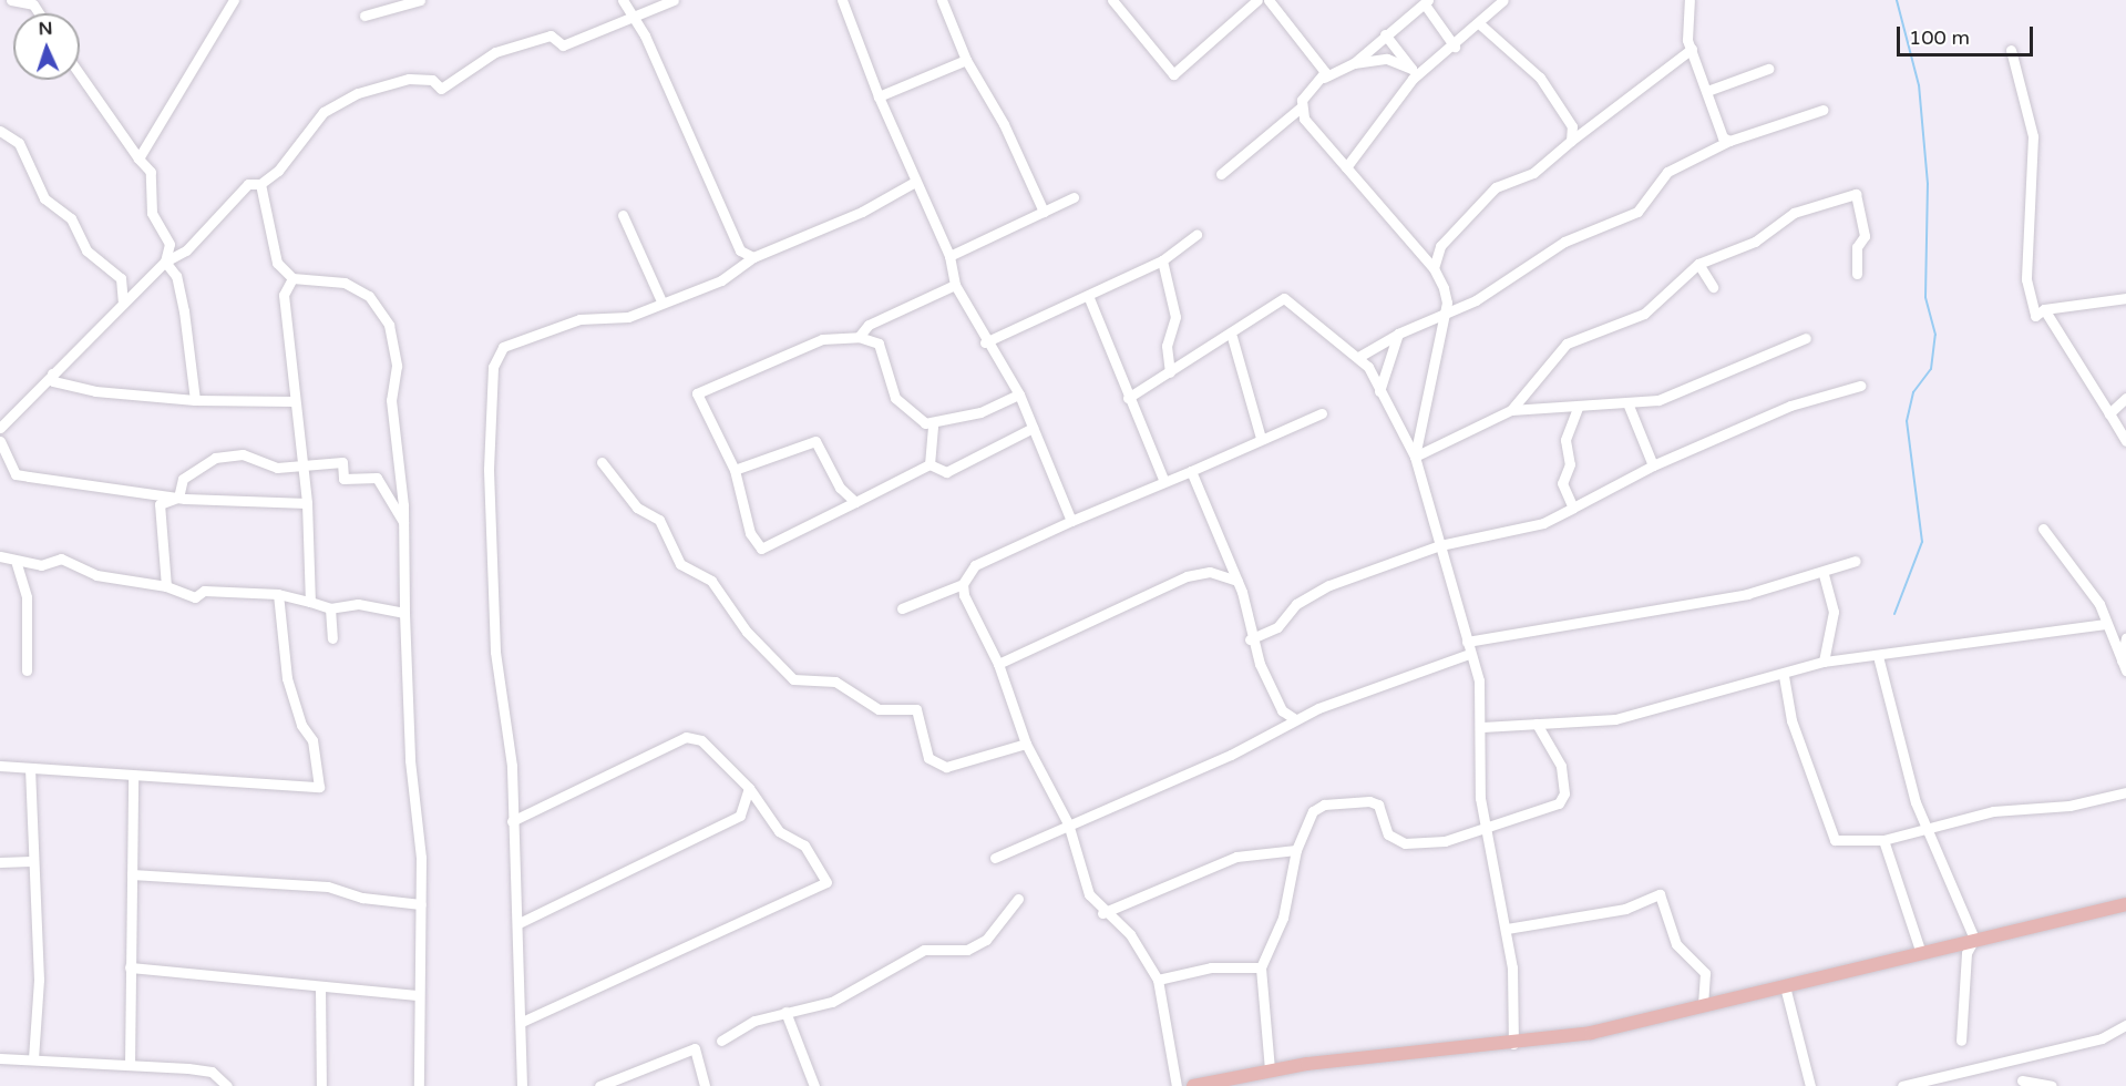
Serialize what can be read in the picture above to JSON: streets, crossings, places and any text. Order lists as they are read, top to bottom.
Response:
{
  "scale_bar": "100 m",
  "north": "top"
}
